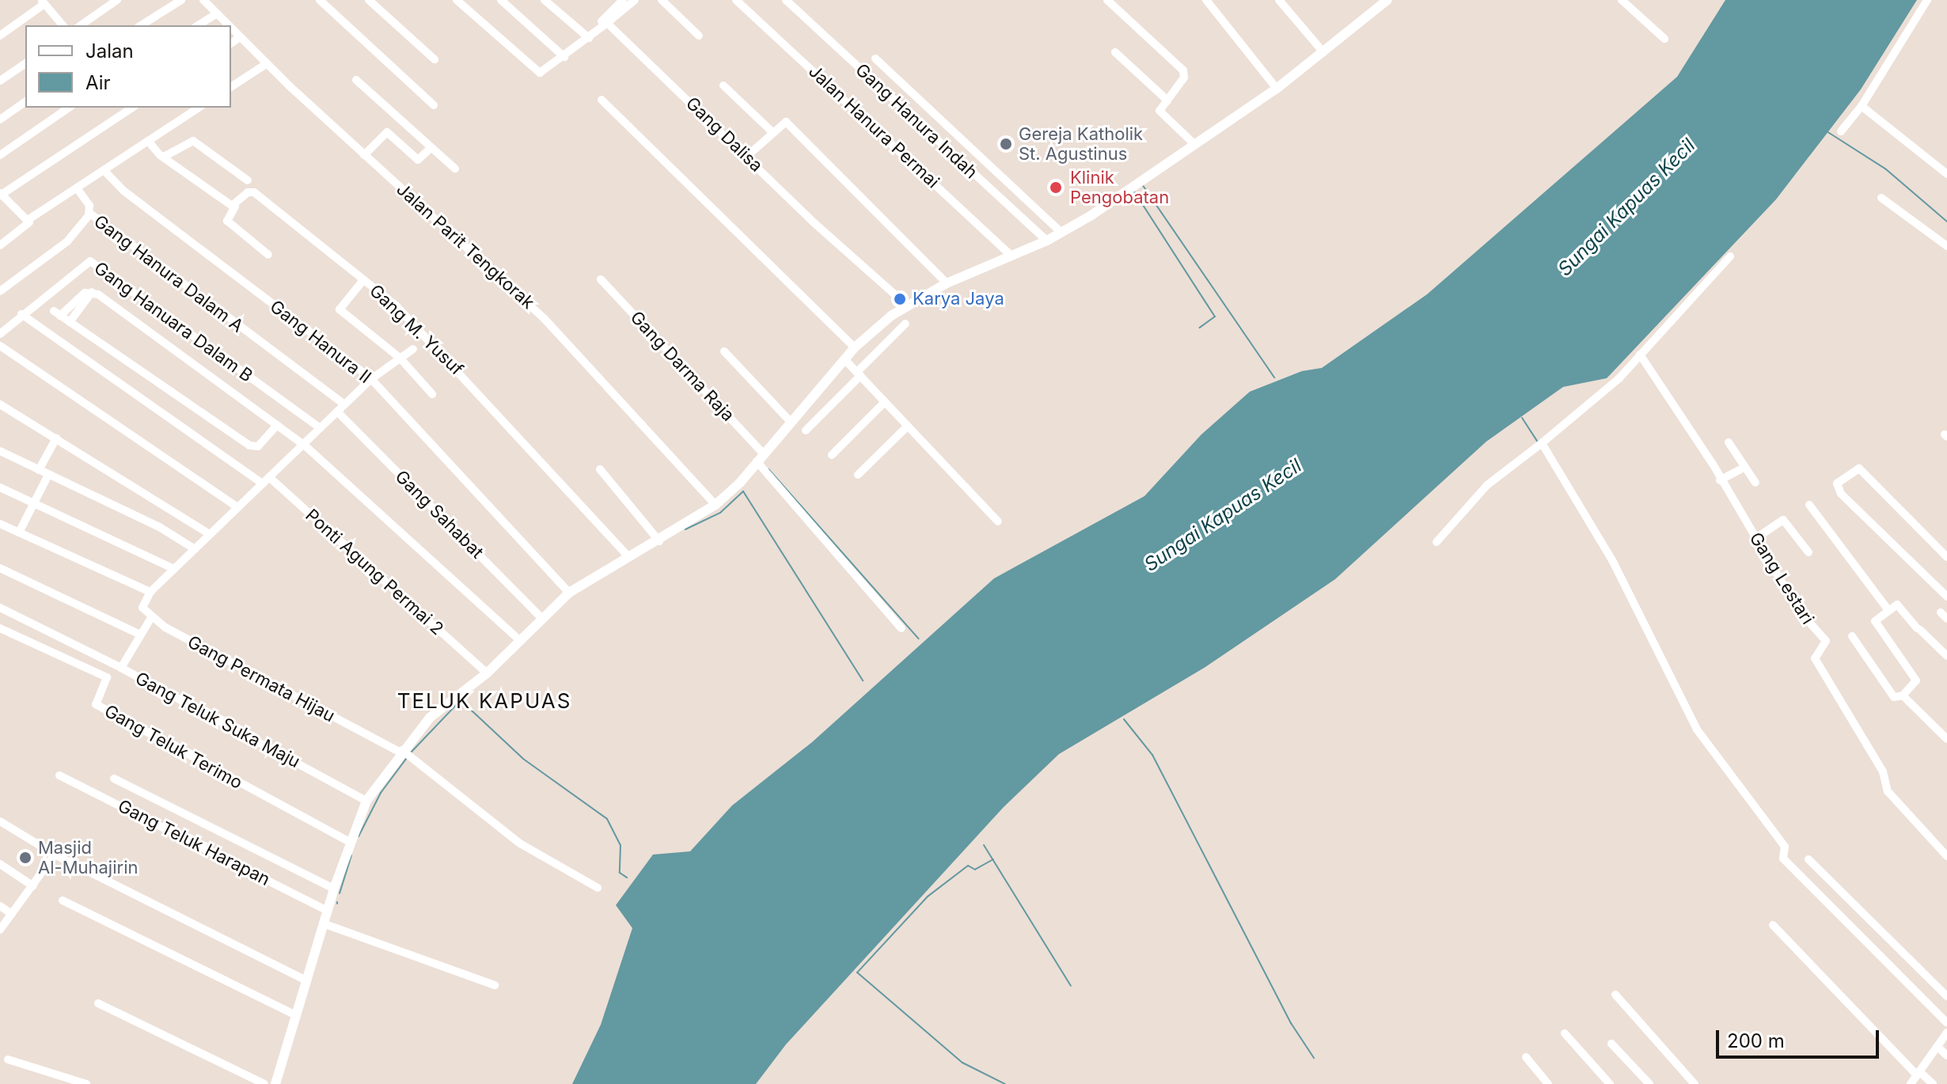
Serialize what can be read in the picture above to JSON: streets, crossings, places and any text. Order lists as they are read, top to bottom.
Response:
{
  "streets": {
    "street": [
      "Gang Hanura Indah",
      "Jalan Hanura Permai",
      "Gang Dalisa",
      "Jalan Parit Tengkorak",
      "Gang Hanura Dalam A",
      "Gang Hanuara Dalam B",
      "Gang M. Yusuf",
      "Gang Hanura II",
      "Gang Darma Raja",
      "Gang Sahabat",
      "Ponti Agung Permai 2",
      "Gang Lestari",
      "Gang Permata Hijau",
      "Gang Teluk Suka Maju",
      "Gang Teluk Terimo",
      "Gang Teluk Harapan"
    ]
  },
  "crossings": [
    ["Gang Hanuara Dalam B", "Ponti Agung Permai 2"],
    ["Gang Permata Hijau", "Gang Teluk Suka Maju"]
  ],
  "districts": ["TELUK KAPUAS"],
  "water": ["Sungai Kapuas Kecil"],
  "places": [
    "Gereja Katholik St. Agustinus",
    "Klinik Pengobatan",
    "Karya Jaya",
    "Masjid Al-Muhajirin"
  ],
  "legend": ["Jalan", "Air"],
  "scale_bar": "200 m"
}
